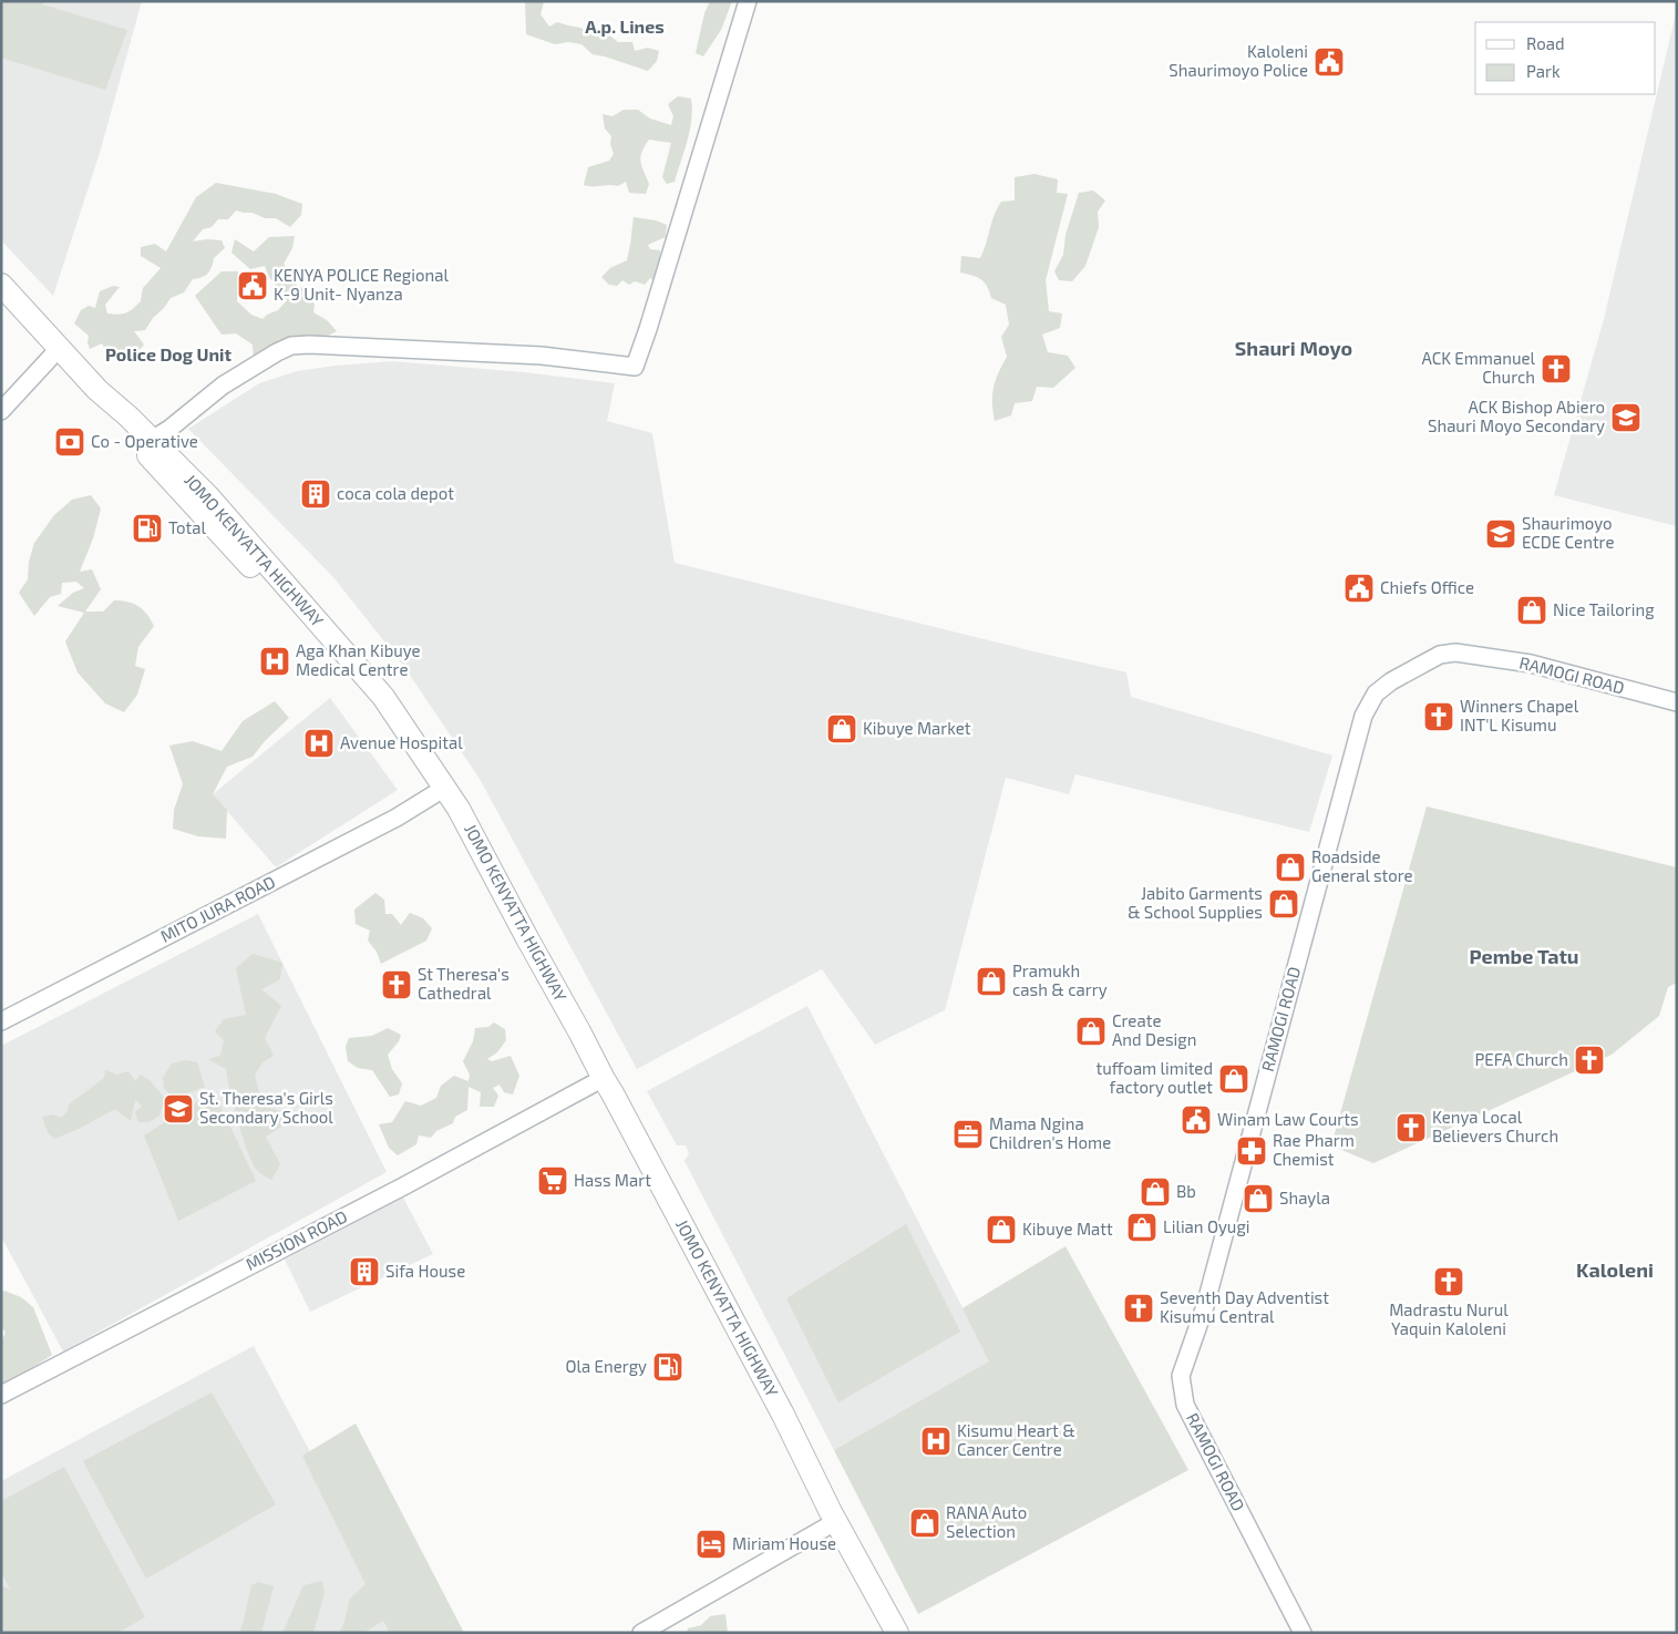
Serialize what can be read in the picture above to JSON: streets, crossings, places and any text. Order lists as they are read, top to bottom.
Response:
{
  "streets": {
    "highway": ["JOMO KENYATTA HIGHWAY"],
    "street": ["RAMOGI ROAD", "MITO JURA ROAD", "MISSION ROAD"]
  },
  "crossings": [
    ["JOMO KENYATTA HIGHWAY", "MITO JURA ROAD"],
    ["JOMO KENYATTA HIGHWAY", "MISSION ROAD"]
  ],
  "districts": [
    "A.p. Lines",
    "Shauri Moyo",
    "Police Dog Unit",
    "Pembe Tatu",
    "Kaloleni"
  ],
  "places": {
    "public building": [
      "Kaloleni Shaurimoyo Police",
      "KENYA POLICE Regional K-9 Unit- Nyanza",
      "Chiefs Office",
      "Winam Law Courts"
    ],
    "church": [
      "ACK Emmanuel Church",
      "Winners Chapel INT'L Kisumu",
      "St Theresa's Cathedral",
      "PEFA Church",
      "Kenya Local Believers Church",
      "Madrastu Nurul Yaquin Kaloleni",
      "Seventh Day Adventist Kisumu Central"
    ],
    "school or university": ["ACK Bishop Abiero Shauri Moyo Secondary", "Shaurimoyo ECDE Centre", "St. Theresa's Girls Secondary School"],
    "bank": ["Co - Operative"],
    "building": ["coca cola depot", "Sifa House"],
    "fuel station": ["Total", "Ola Energy"],
    "shop": [
      "Nice Tailoring",
      "Kibuye Market",
      "Roadside General store",
      "Jabito Garments & School Supplies",
      "Pramukh cash & carry",
      "Create And Design",
      "tuffoam limited factory outlet",
      "Bb",
      "Shayla",
      "Lilian Oyugi",
      "Kibuye Matt",
      "RANA Auto Selection"
    ],
    "hospital": ["Aga Khan Kibuye Medical Centre", "Avenue Hospital", "Kisumu Heart & Cancer Centre"],
    "office": ["Mama Ngina Children's Home"],
    "pharmacy": ["Rae Pharm Chemist"],
    "supermarket": ["Hass Mart"],
    "hotel": ["Miriam House"]
  },
  "legend": ["Road", "Park"]
}
